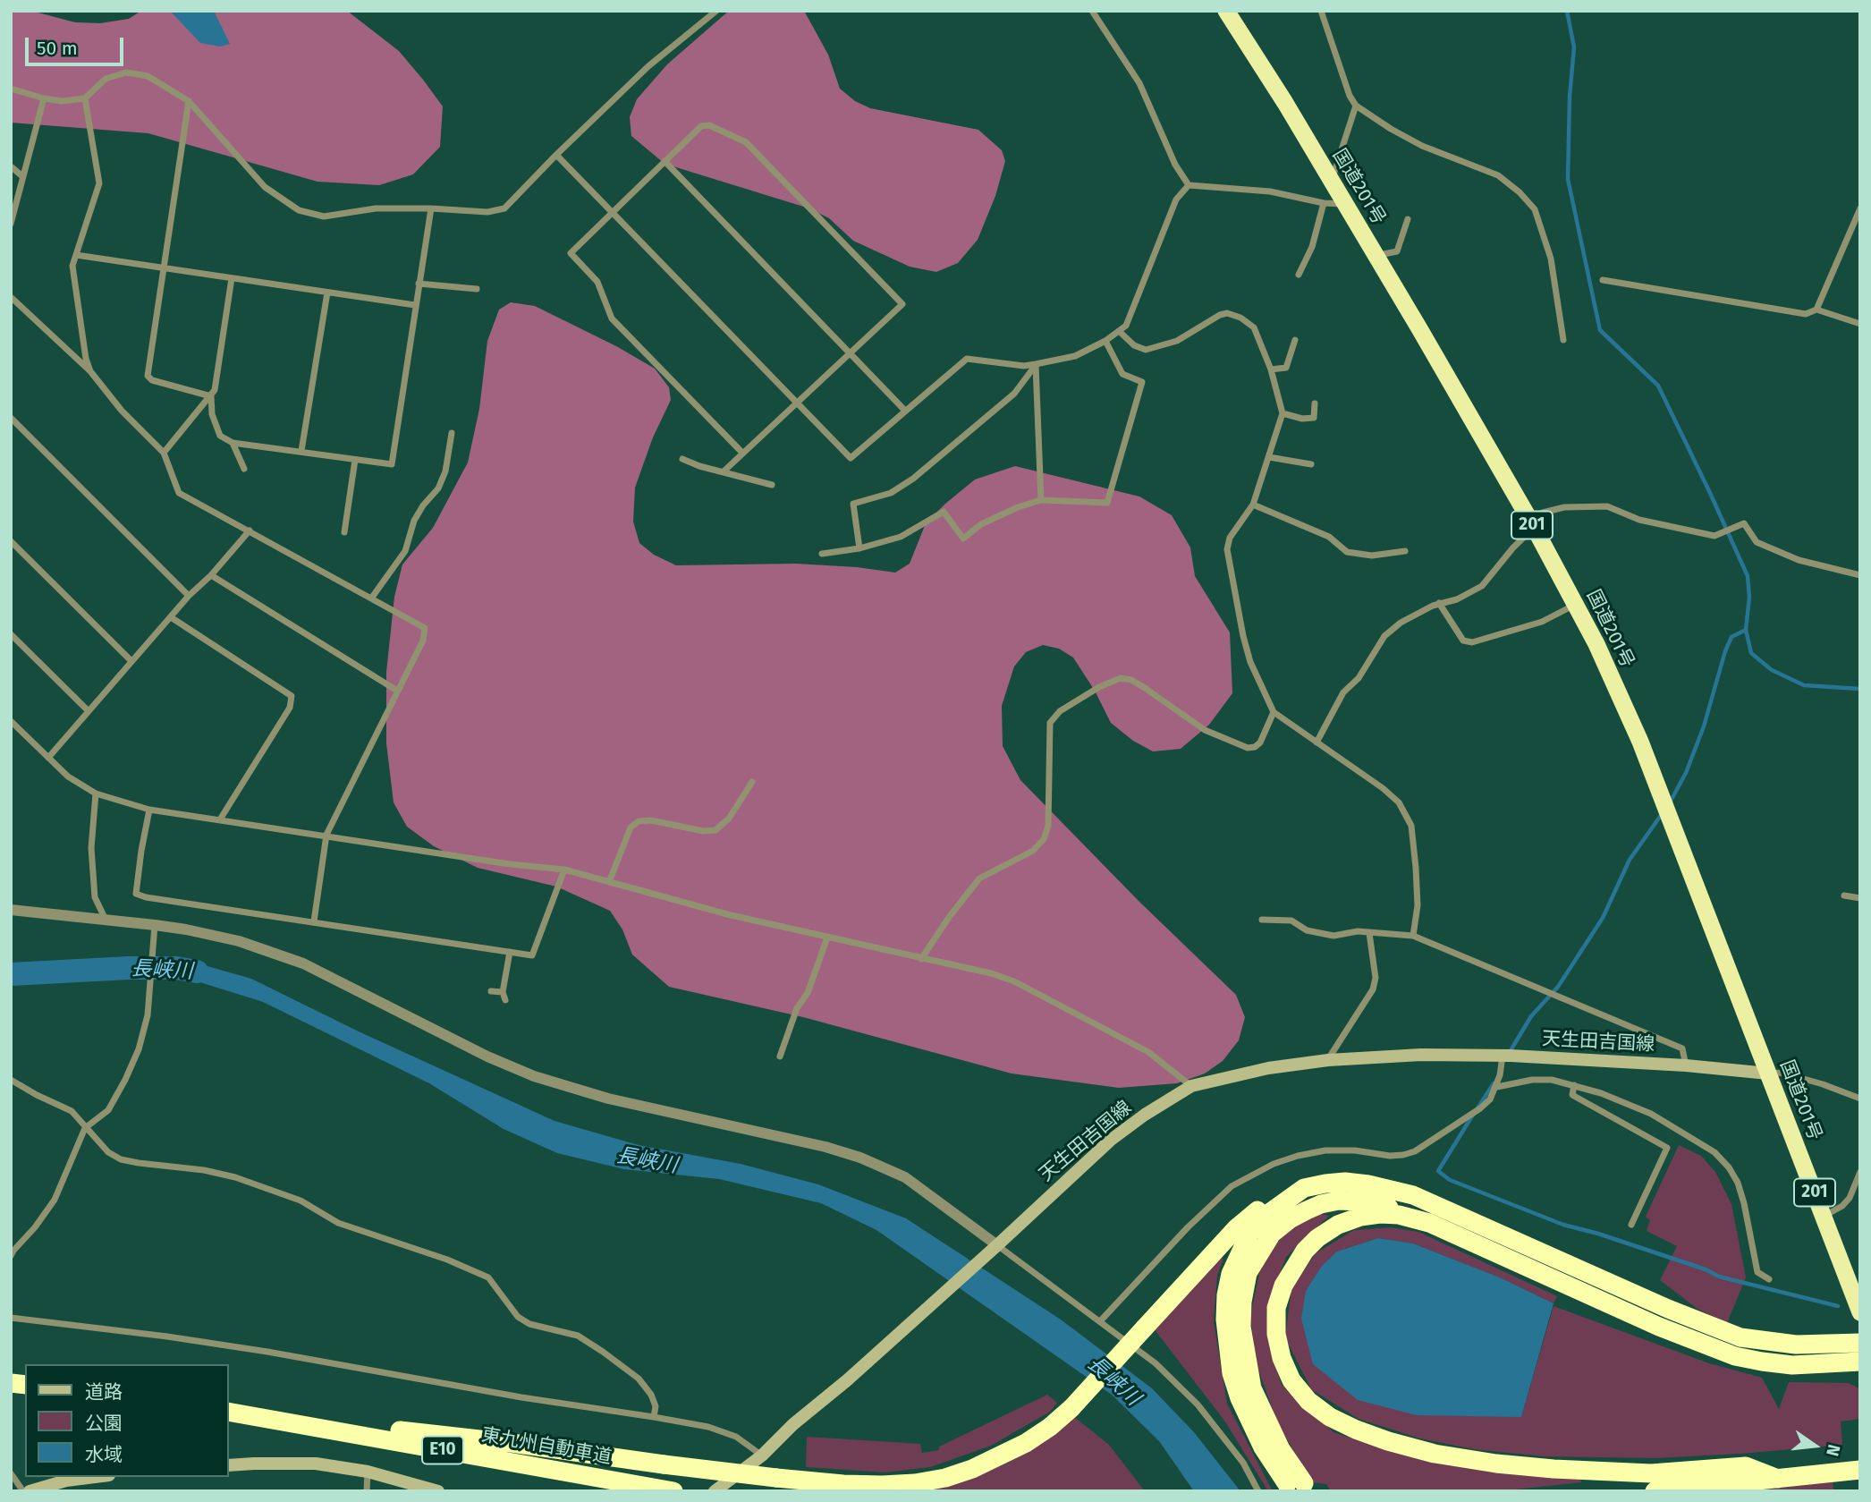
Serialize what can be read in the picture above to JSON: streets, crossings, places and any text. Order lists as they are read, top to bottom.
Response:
{
  "streets": {
    "highway": [
      "国道201号",
      "201",
      "東九州自動車道",
      "E10"
    ],
    "main road": ["天生田吉国線"]
  },
  "crossings": [
    ["国道201号", "天生田吉国線"]
  ],
  "water": ["長峡川"],
  "legend": ["道路", "公園", "水域"],
  "scale_bar": "50 m",
  "north": "right"
}
